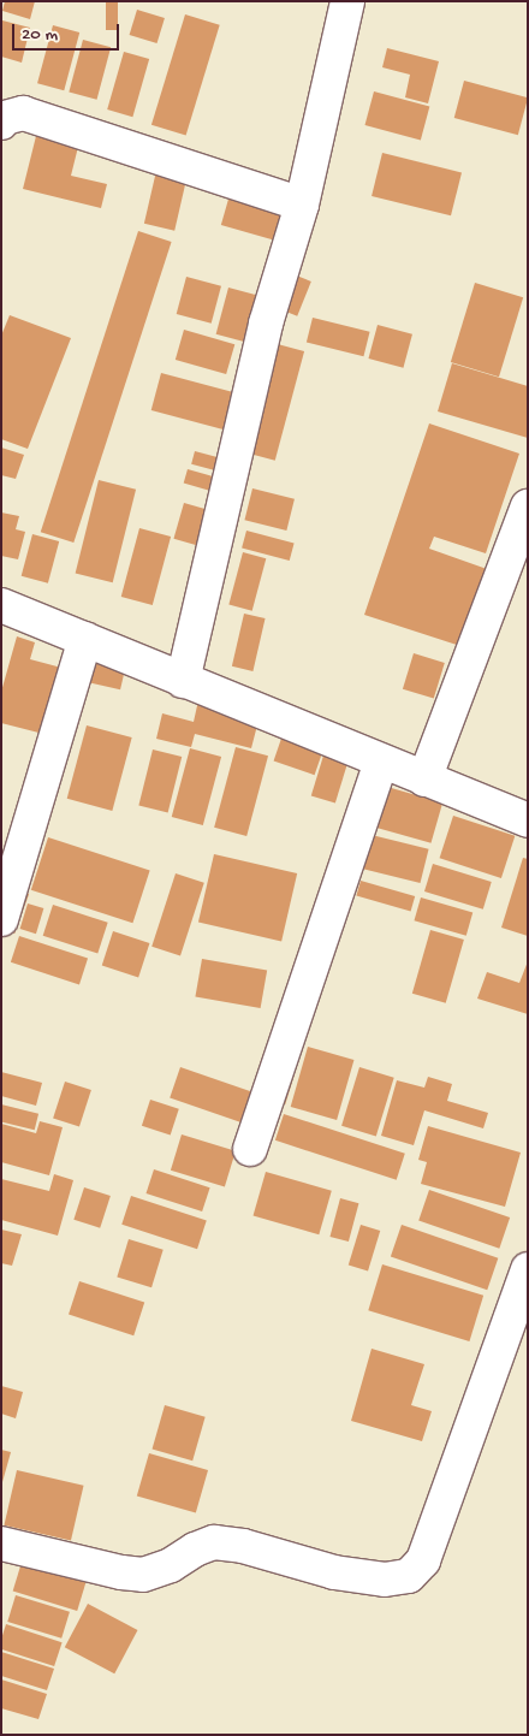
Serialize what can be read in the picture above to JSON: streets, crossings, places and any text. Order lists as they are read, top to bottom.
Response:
{
  "scale_bar": "20 m"
}
